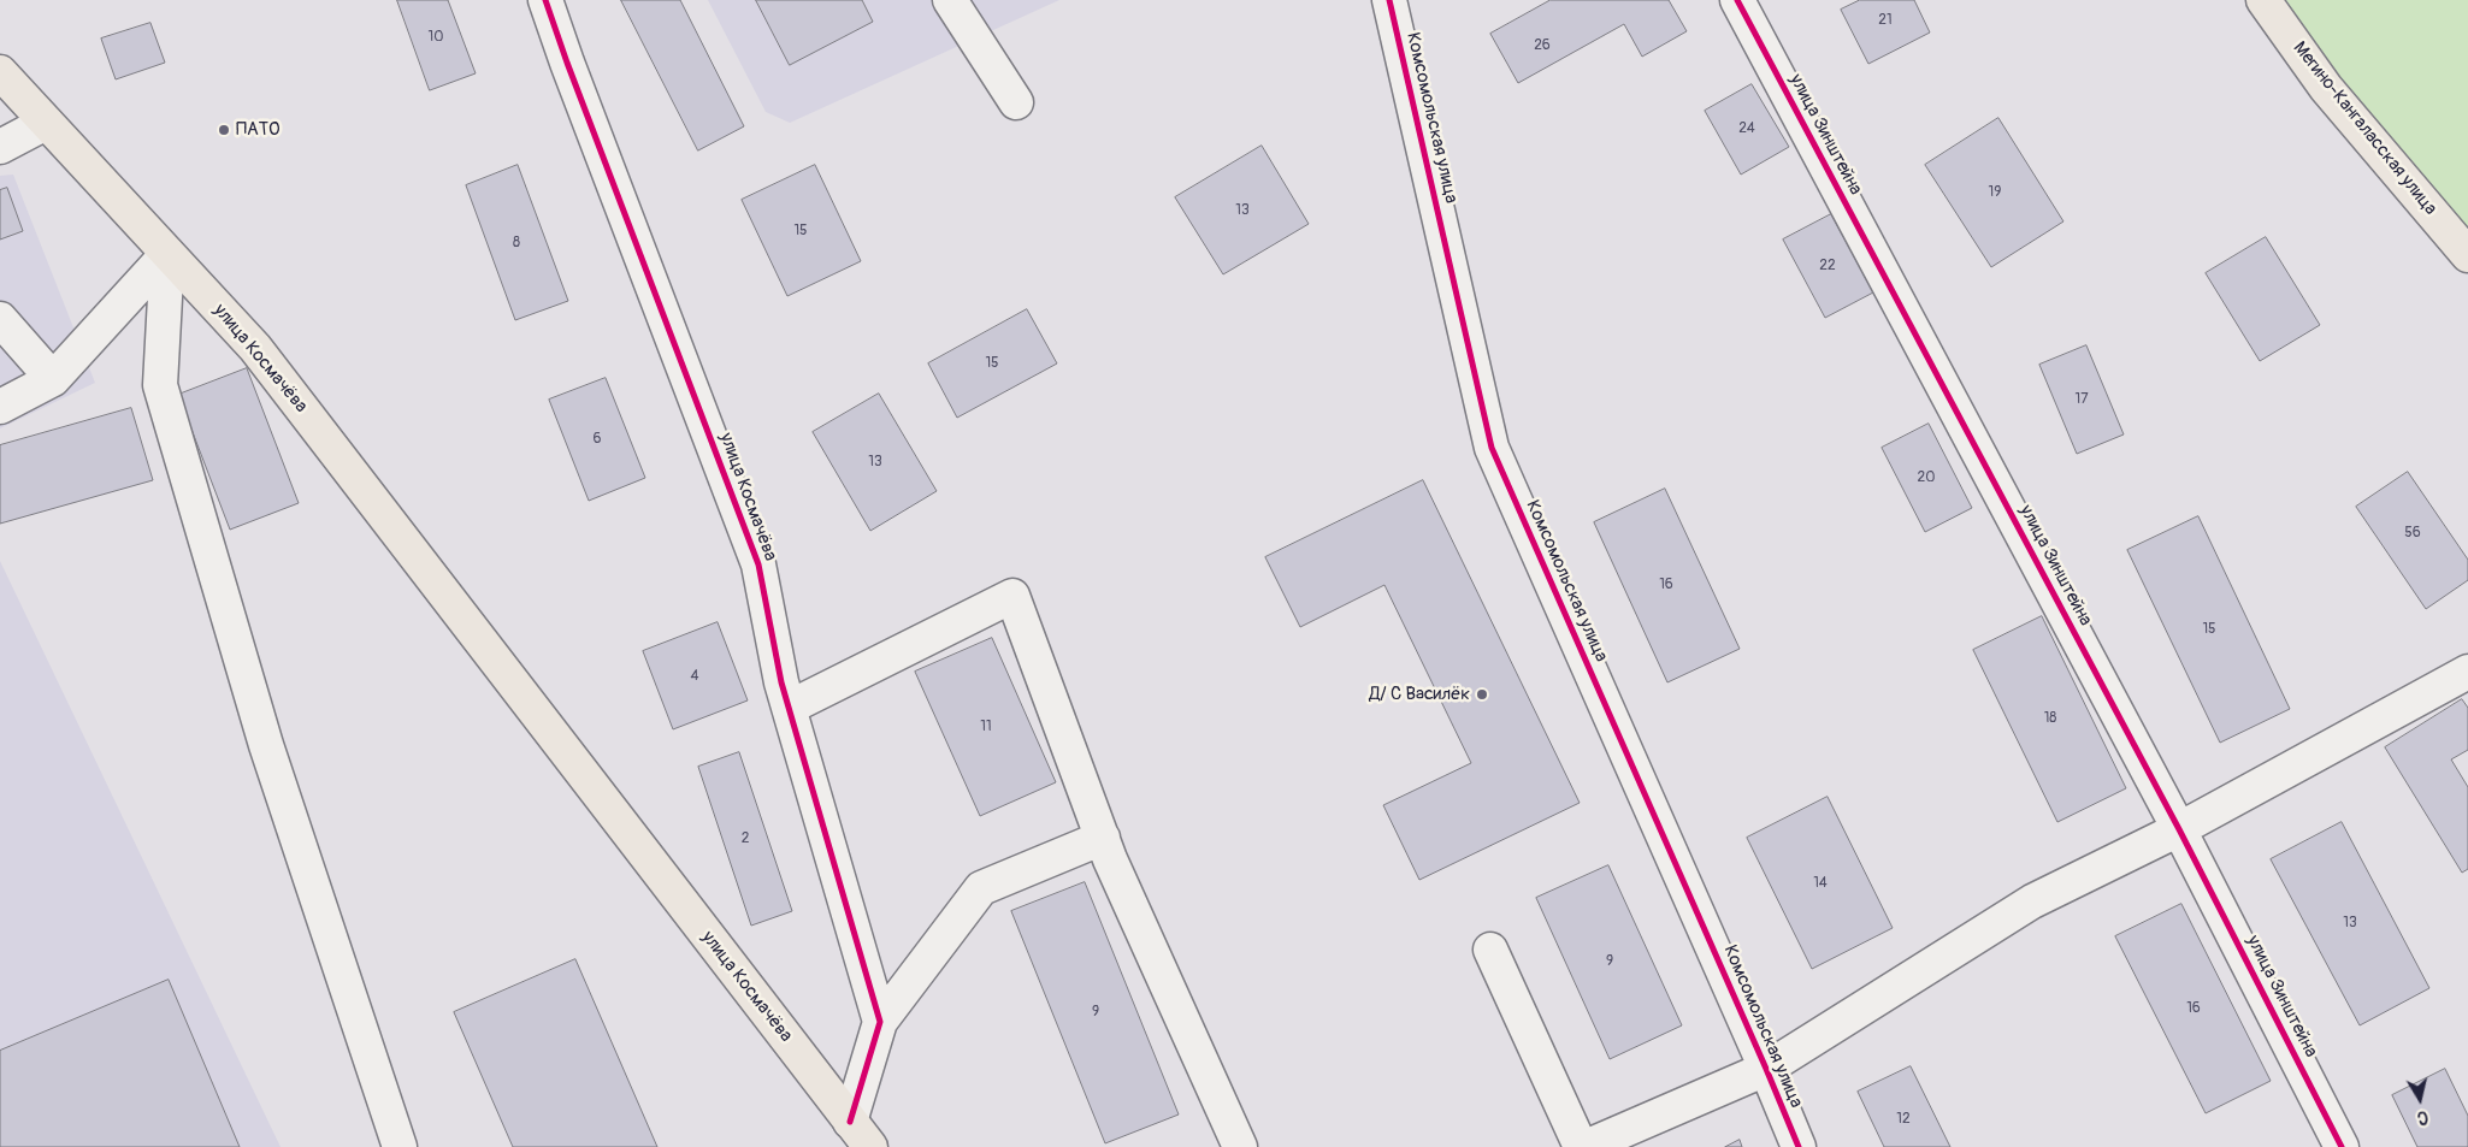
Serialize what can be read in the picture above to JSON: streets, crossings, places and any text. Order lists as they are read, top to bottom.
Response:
{
  "streets": {
    "main road": ["Мегино-Кангаласская улица", "улица Космачёва"],
    "street": ["Комсомольская улица", "улица Зинштейна"]
  },
  "places": ["ПАТО", "Д/ С Василёк"],
  "house_numbers": [
    "21",
    "10",
    "26",
    "24",
    "19",
    "13",
    "15",
    "8",
    "22",
    "15",
    "17",
    "6",
    "13",
    "20",
    "56",
    "16",
    "15",
    "4",
    "18",
    "11",
    "2",
    "14",
    "13",
    "9",
    "16",
    "9",
    "12"
  ],
  "north": "bottom"
}
